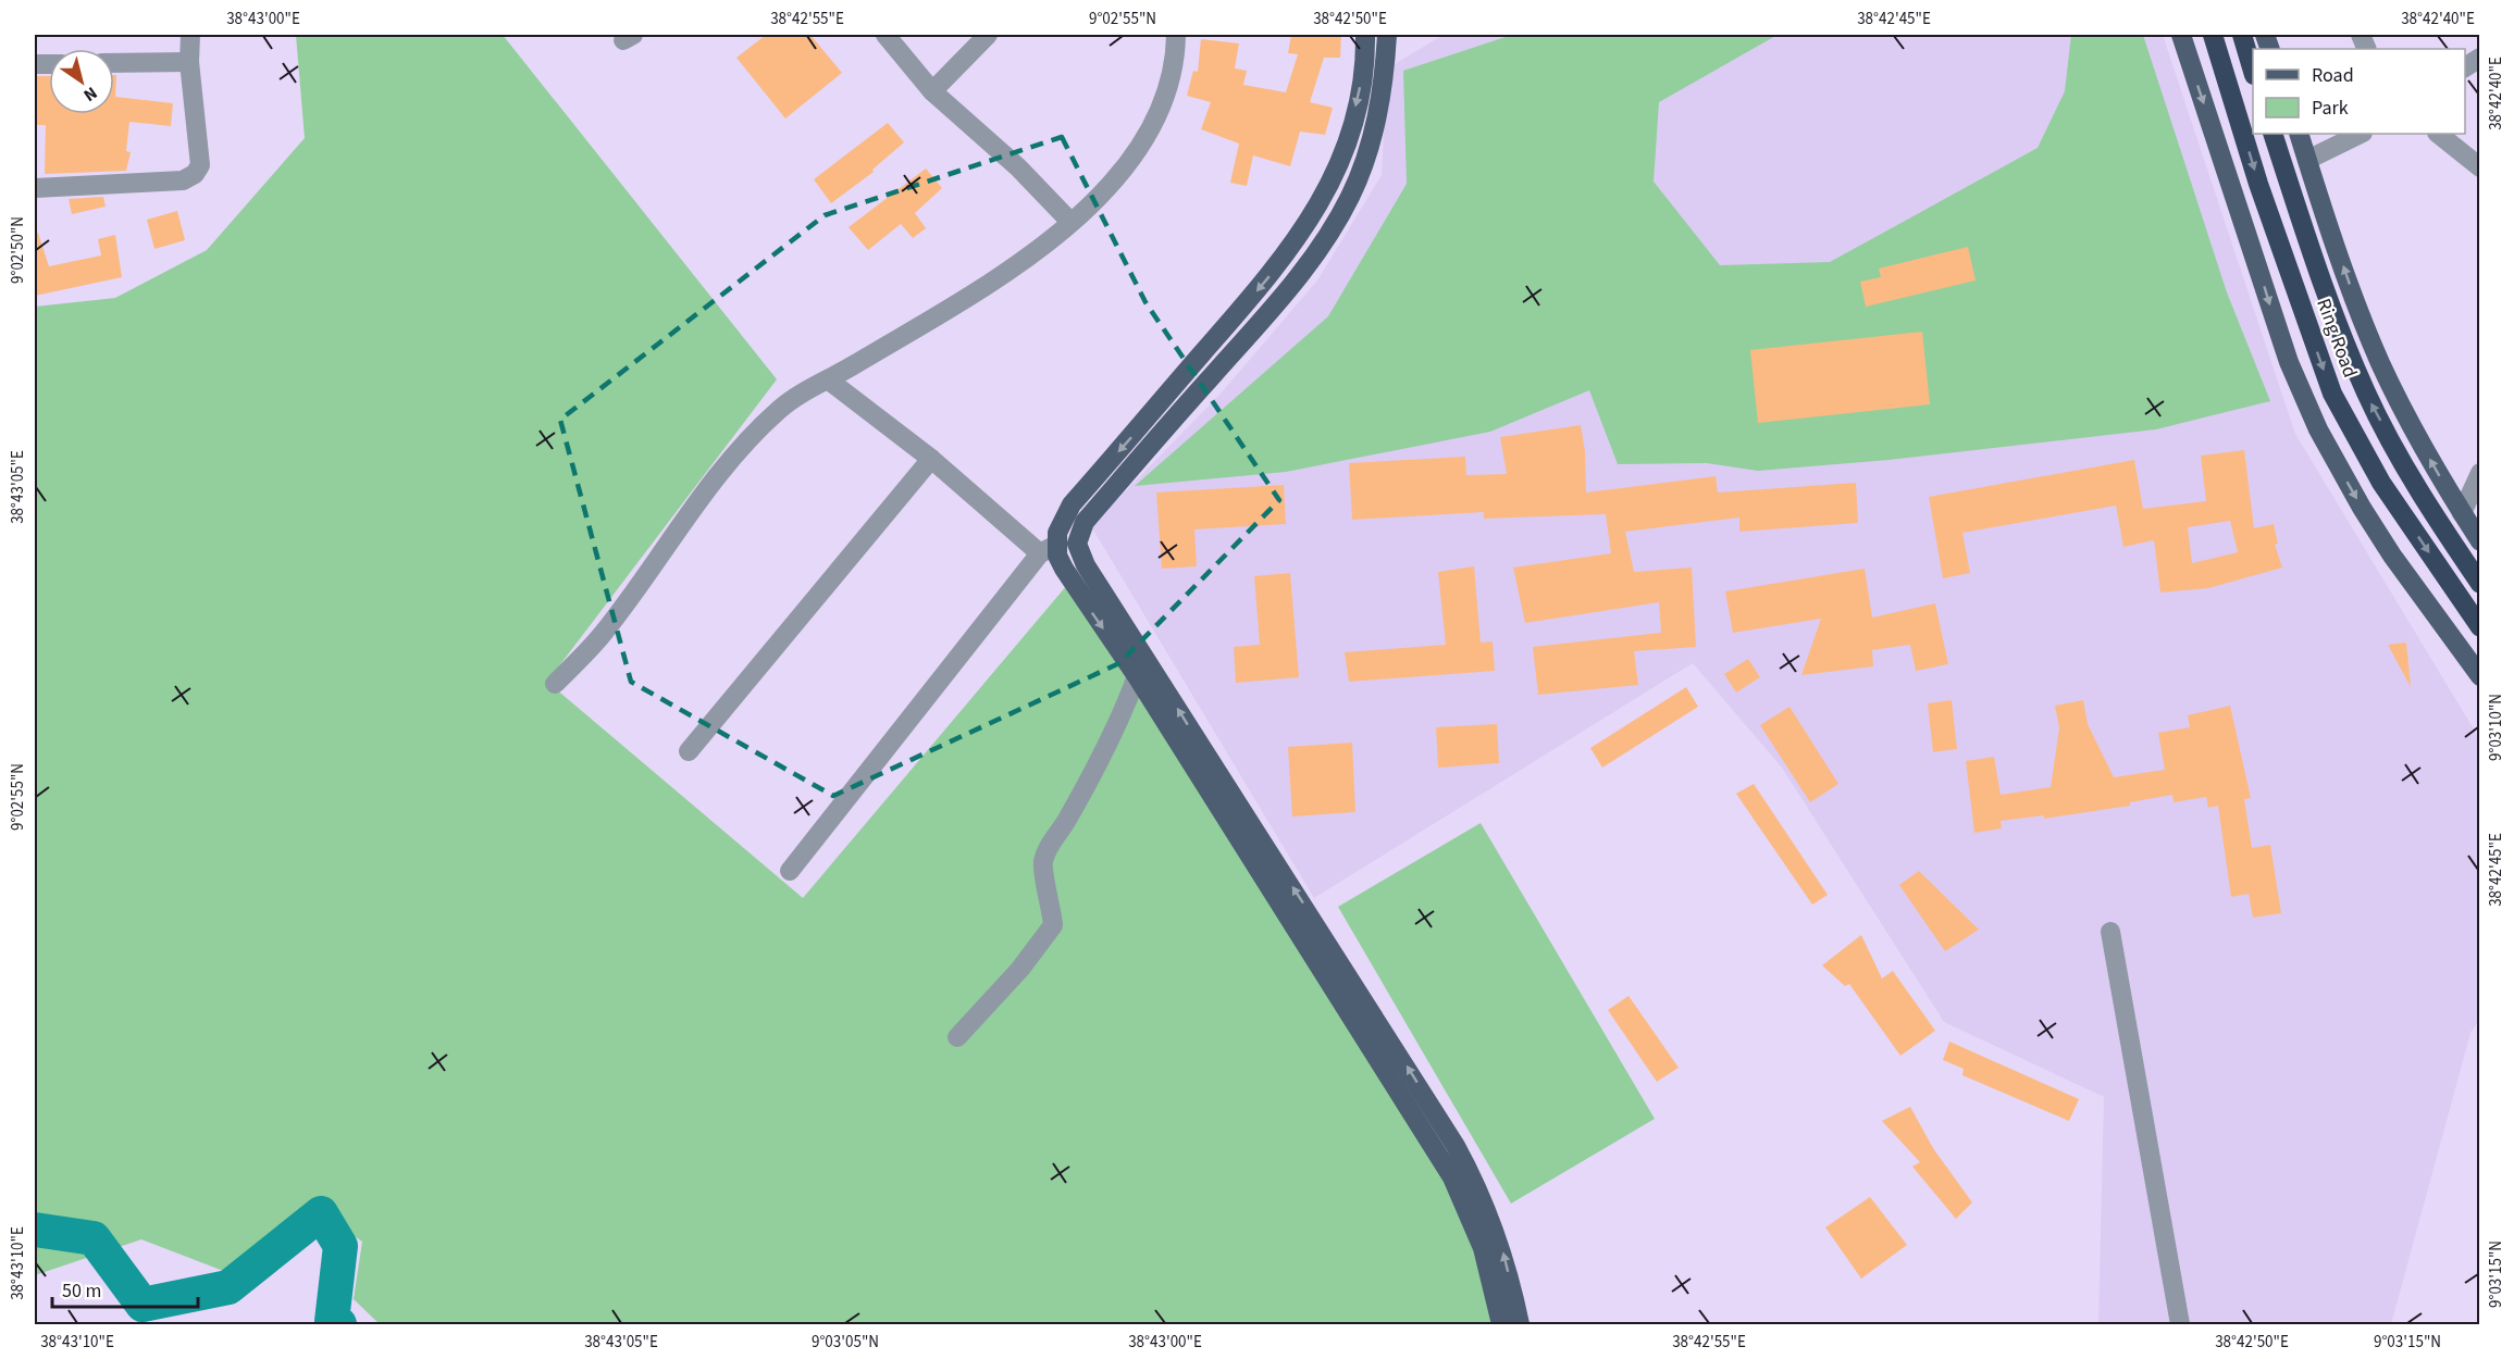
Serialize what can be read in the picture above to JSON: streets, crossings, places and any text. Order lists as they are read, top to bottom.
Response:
{
  "streets": {
    "highway": ["Ring Road"]
  },
  "legend": ["Road", "Park"],
  "scale_bar": "50 m",
  "north": "bottom right",
  "coordinates": [
    "38°43'00\"E",
    "38°42'55\"E",
    "9°02'55\"N",
    "38°42'50\"E",
    "38°42'45\"E",
    "38°42'40\"E",
    "9°02'50\"N",
    "38°43'05\"E",
    "9°03'10\"N",
    "38°43'10\"E",
    "9°03'15\"N",
    "9°03'05\"N"
  ]
}
